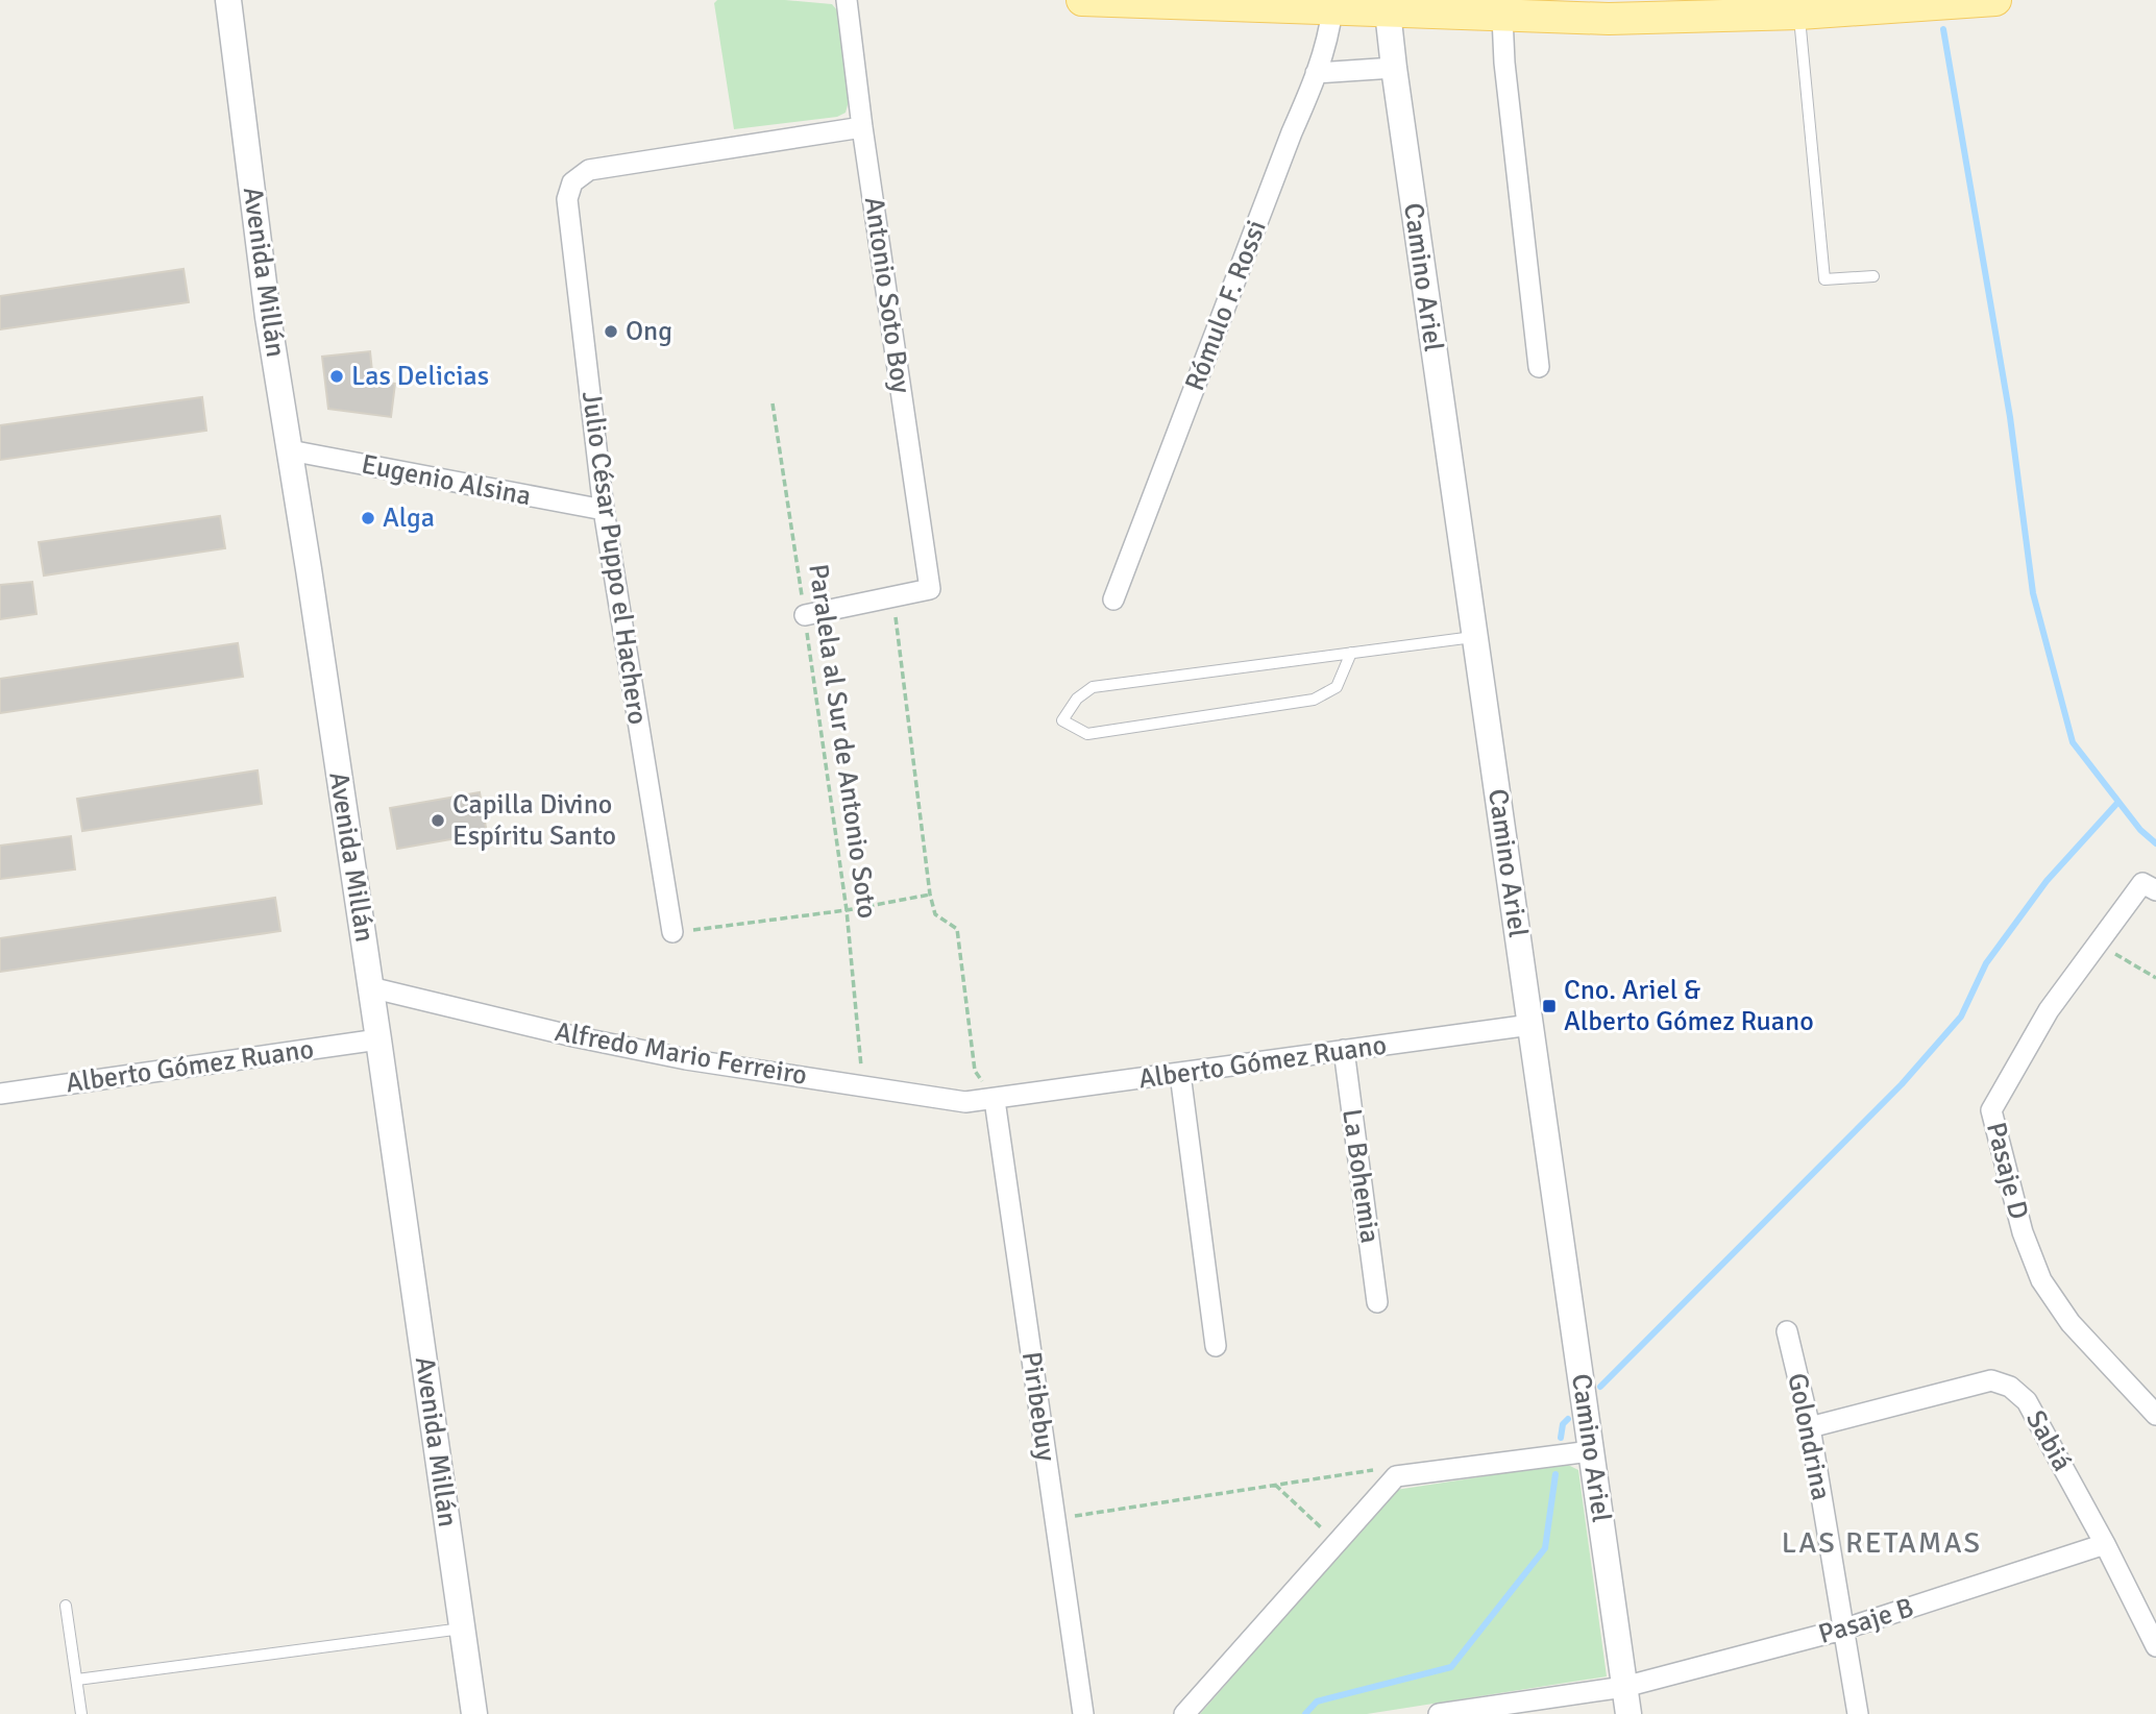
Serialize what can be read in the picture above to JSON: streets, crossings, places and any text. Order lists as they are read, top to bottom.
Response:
{
  "streets": {
    "street": [
      "Avenida Millán",
      "Camino Ariel",
      "Antonio Soto Boy",
      "Rómulo F. Rossi",
      "Eugenio Alsina",
      "Julio César Puppo el Hachero",
      "Alfredo Mario Ferreiro",
      "Alberto Gómez Ruano",
      "Pasaje D",
      "La Bohemia",
      "Piribebuy",
      "Golondrina",
      "Sabiá",
      "Pasaje B"
    ],
    "path": ["Paralela al Sur de Antonio Soto"]
  },
  "crossings": [
    ["Avenida Millán", "Eugenio Alsina"],
    ["Avenida Millán", "Alfredo Mario Ferreiro"],
    ["Avenida Millán", "Alberto Gómez Ruano"],
    ["Camino Ariel", "Alberto Gómez Ruano"],
    ["Camino Ariel", "Pasaje B"],
    ["Antonio Soto Boy", "Julio César Puppo el Hachero"],
    ["Eugenio Alsina", "Julio César Puppo el Hachero"],
    ["Paralela al Sur de Antonio Soto", "Alfredo Mario Ferreiro"],
    ["Alfredo Mario Ferreiro", "Alberto Gómez Ruano"],
    ["Alfredo Mario Ferreiro", "Piribebuy"],
    ["Alberto Gómez Ruano", "La Bohemia"],
    ["Alberto Gómez Ruano", "Piribebuy"],
    ["Golondrina", "Sabiá"],
    ["Golondrina", "Pasaje B"],
    ["Sabiá", "Pasaje B"]
  ],
  "districts": ["LAS RETAMAS"],
  "places": {
    "other": [
      "Ong",
      "Las Delicias",
      "Alga",
      "Capilla Divino Espíritu Santo"
    ],
    "transit": ["Cno. Ariel & Alberto Gómez Ruano"]
  }
}
